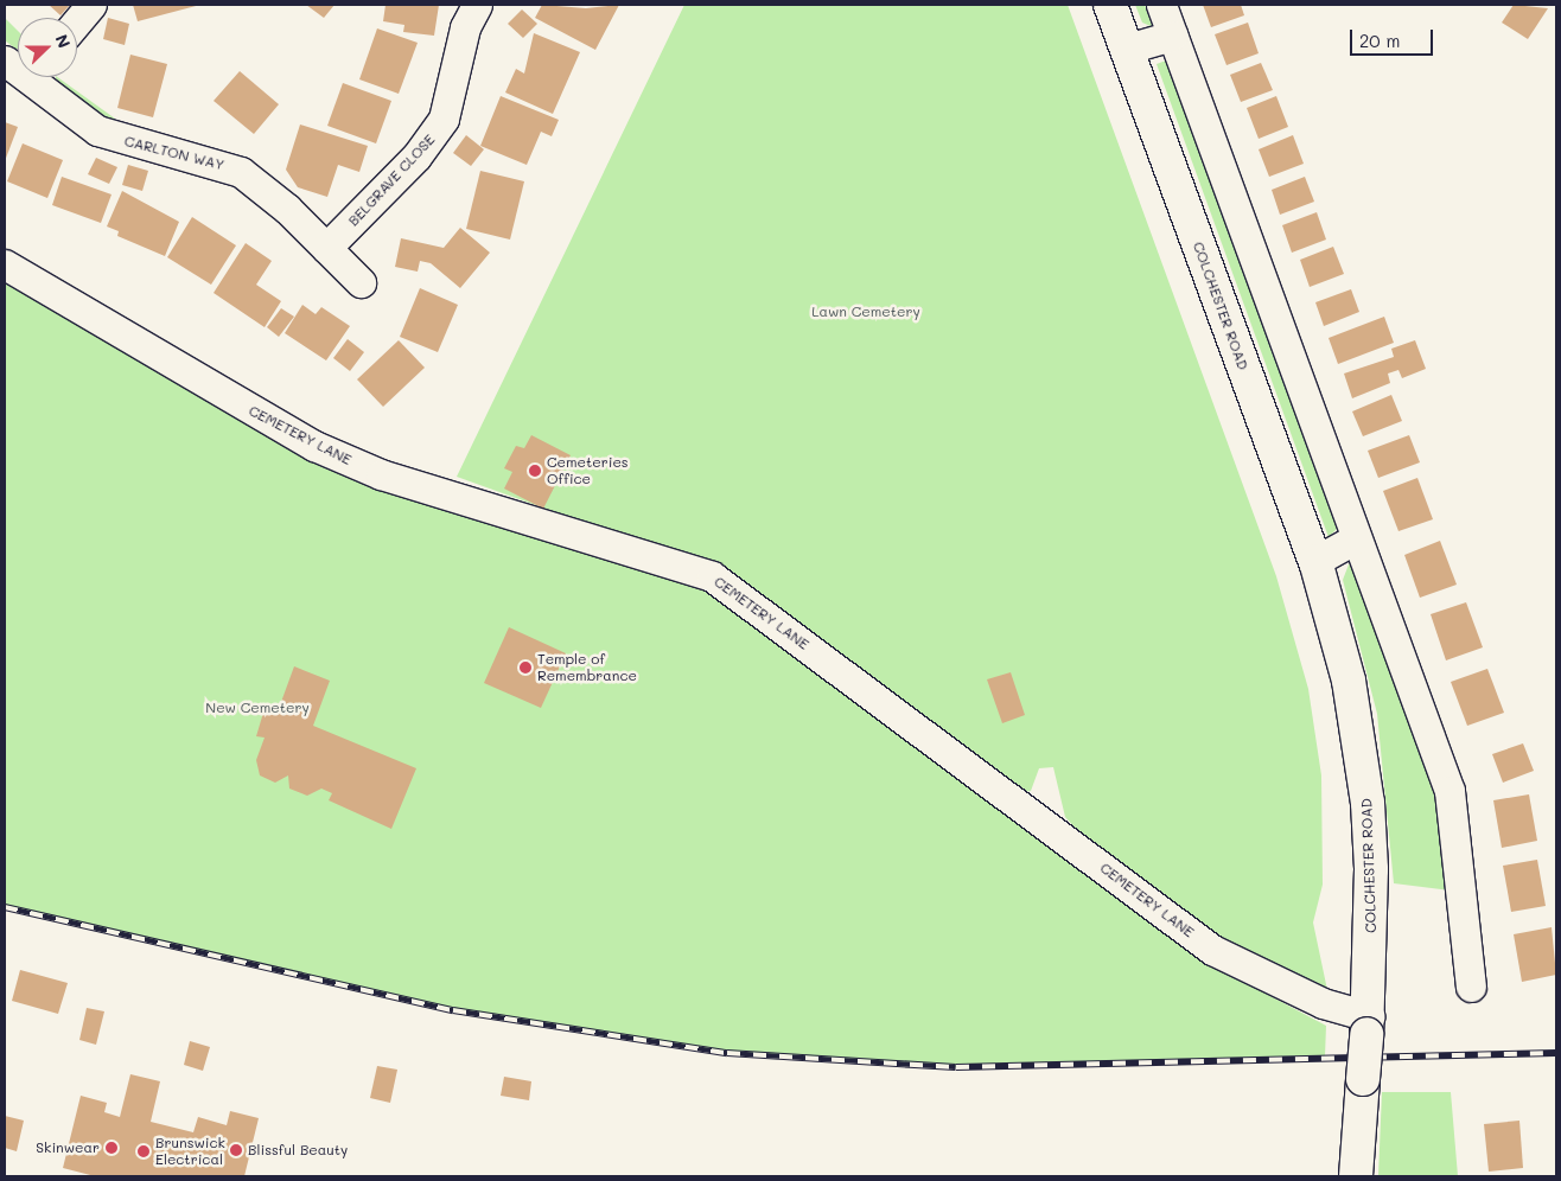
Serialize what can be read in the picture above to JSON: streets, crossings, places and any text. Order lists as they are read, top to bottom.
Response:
{
  "streets": {
    "main road": ["COLCHESTER ROAD"],
    "street": ["CARLTON WAY", "BELGRAVE CLOSE", "CEMETERY LANE"]
  },
  "crossings": [
    ["CARLTON WAY", "BELGRAVE CLOSE"],
    ["COLCHESTER ROAD", "CEMETERY LANE"]
  ],
  "parks": ["Lawn Cemetery", "New Cemetery"],
  "places": [
    "Cemeteries Office",
    "Temple of Remembrance",
    "Skinwear",
    "Blissful Beauty",
    "Brunswick Electrical"
  ],
  "scale_bar": "20 m",
  "north": "right"
}
